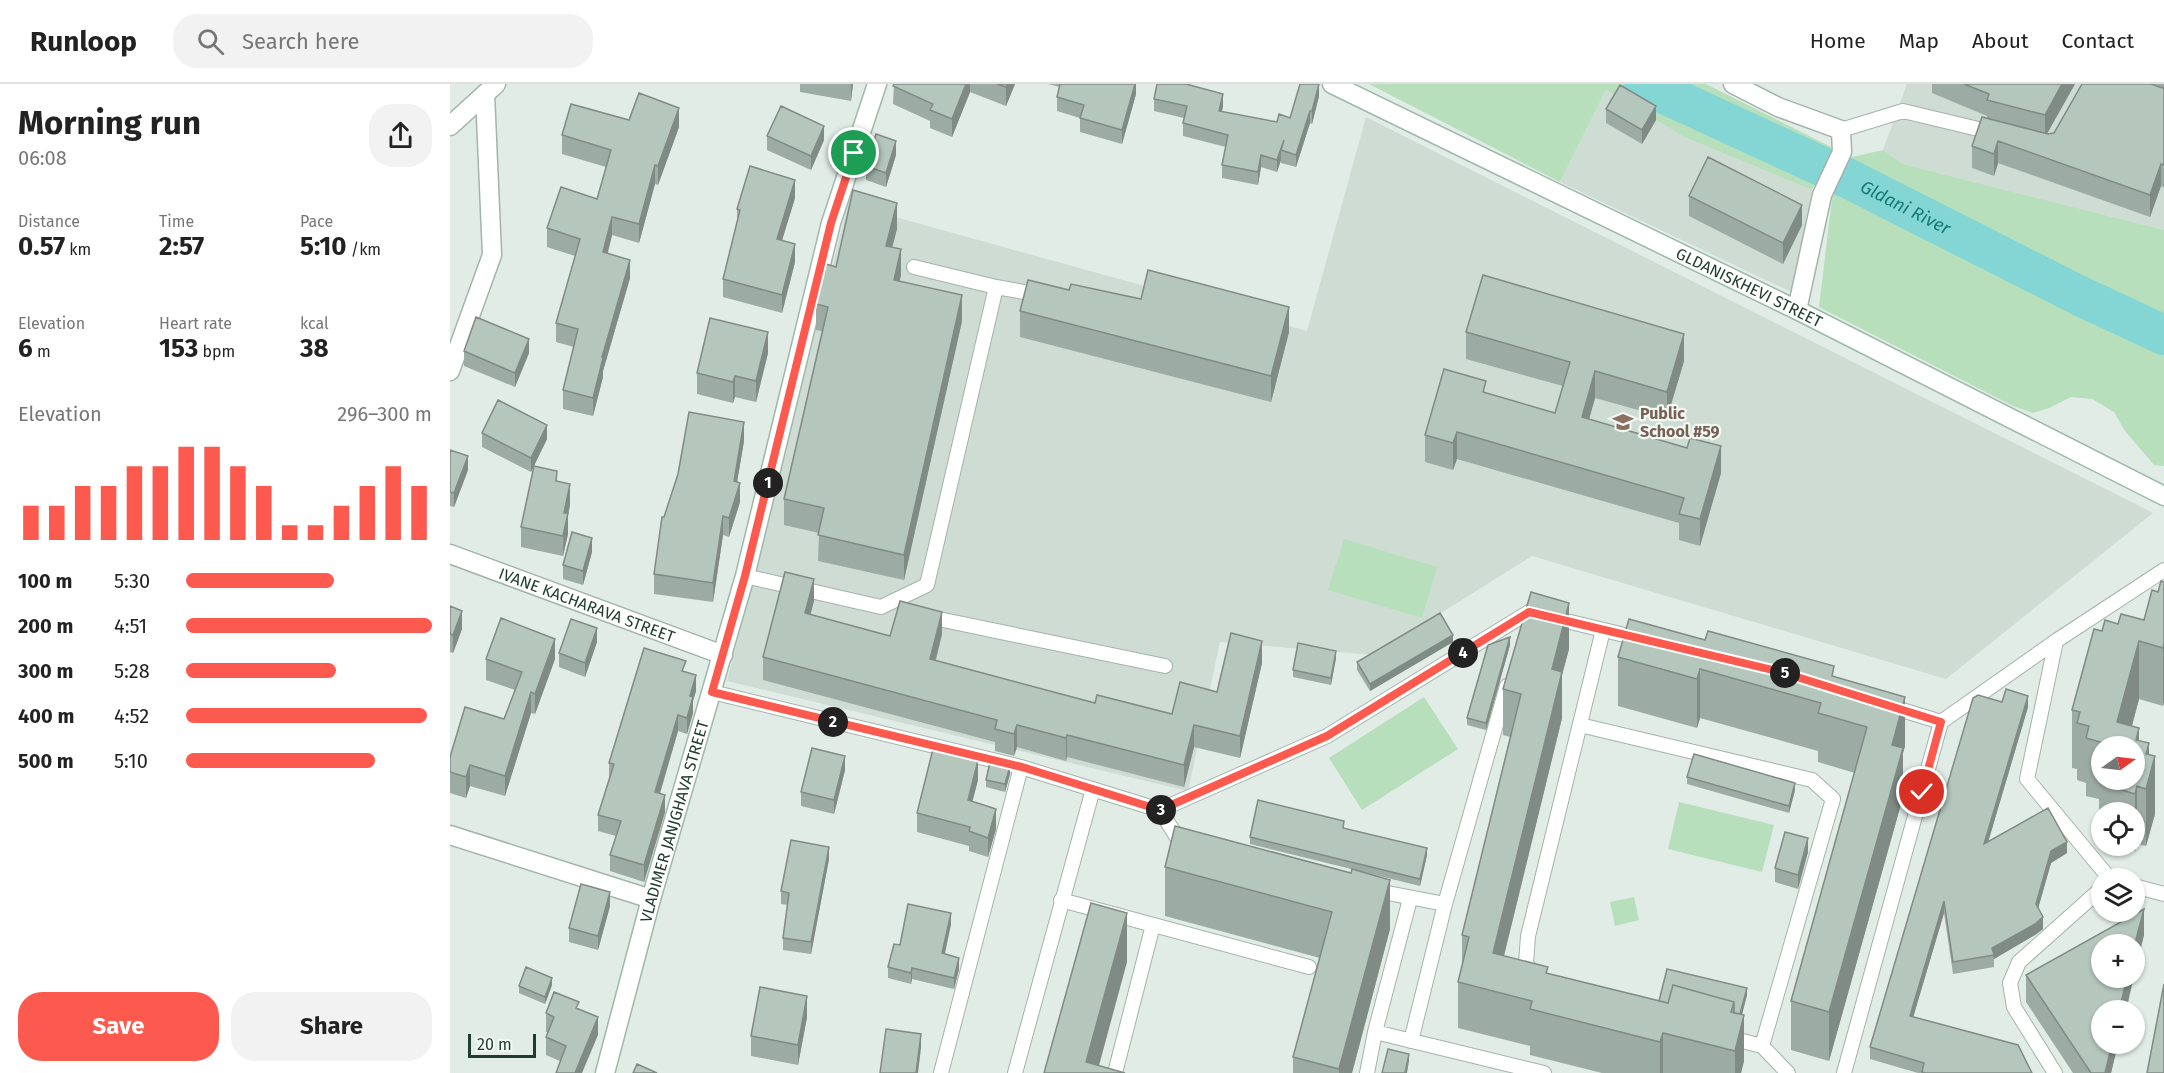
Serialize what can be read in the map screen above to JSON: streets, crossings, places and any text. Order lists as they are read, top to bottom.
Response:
{
  "streets": {
    "street": ["GLDANISKHEVI STREET", "IVANE KACHARAVA STREET", "VLADIMER JANJGHAVA STREET"]
  },
  "crossings": [
    ["IVANE KACHARAVA STREET", "VLADIMER JANJGHAVA STREET"]
  ],
  "water": ["Gldani River"],
  "places": {
    "school or university": ["Public School #59"]
  },
  "scale_bar": "20 m",
  "north": "right",
  "page": {
    "header": "Runloop",
    "search": "Search here",
    "nav": [
      "Home",
      "Map",
      "About",
      "Contact"
    ],
    "heading": ["Morning run", "06:08"],
    "stats": [
      ["Distance", "0.57 km"],
      ["Time", "2:57"],
      ["Pace", "5:10 /km"],
      ["Elevation", "6 m"],
      ["Heart rate", "153 bpm"],
      ["kcal", "38"]
    ],
    "chart": ["Elevation", "296–300 m"],
    "pins": [
      "1",
      "4",
      "5",
      "2",
      "3"
    ],
    "list": [
      {
        "name": "100 m",
        "note": "5:30"
      },
      {
        "name": "200 m",
        "note": "4:51"
      },
      {
        "name": "300 m",
        "note": "5:28"
      },
      {
        "name": "400 m",
        "note": "4:52"
      },
      {
        "name": "500 m",
        "note": "5:10"
      }
    ],
    "map_buttons": ["+", "−"],
    "buttons": ["Save", "Share"],
    "scale": "20 m"
  }
}
